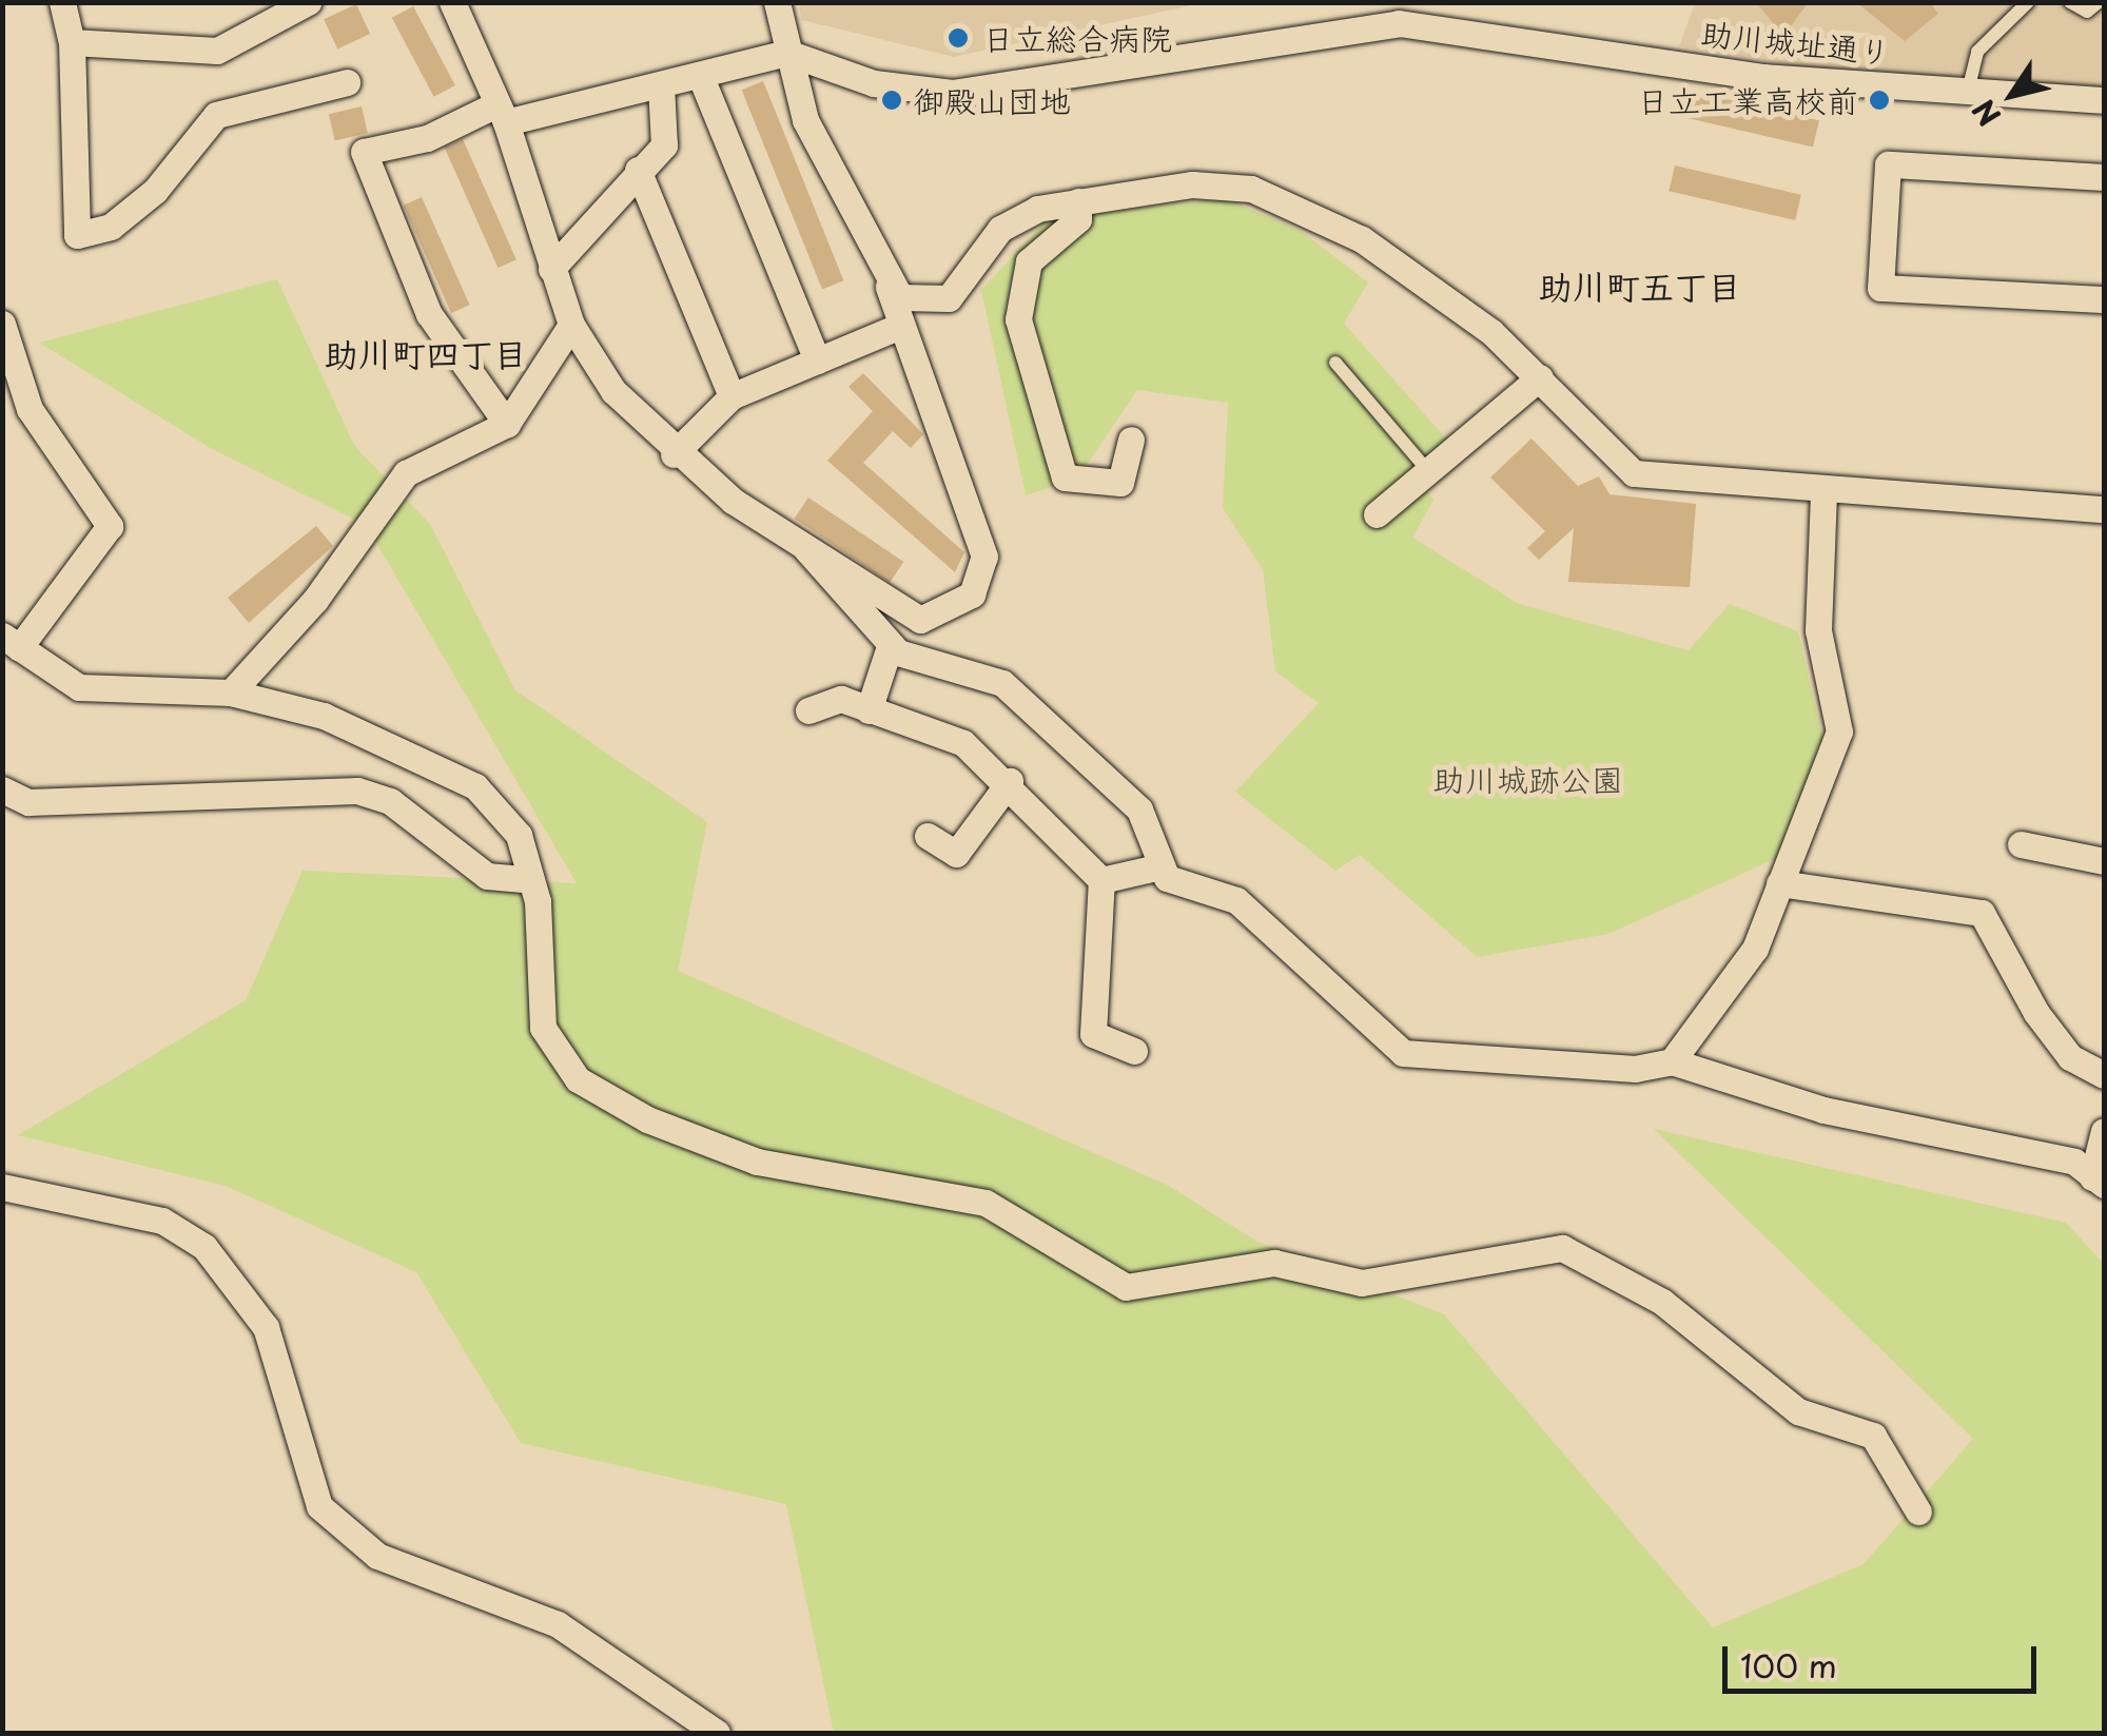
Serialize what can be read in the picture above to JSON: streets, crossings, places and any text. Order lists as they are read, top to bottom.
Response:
{
  "streets": {
    "street": ["助川城址通り"]
  },
  "districts": ["助川町五丁目", "助川町四丁目"],
  "parks": ["助川城跡公園"],
  "places": ["日立総合病院", "御殿山団地", "日立工業高校前"],
  "scale_bar": "100 m",
  "north": "bottom left"
}
